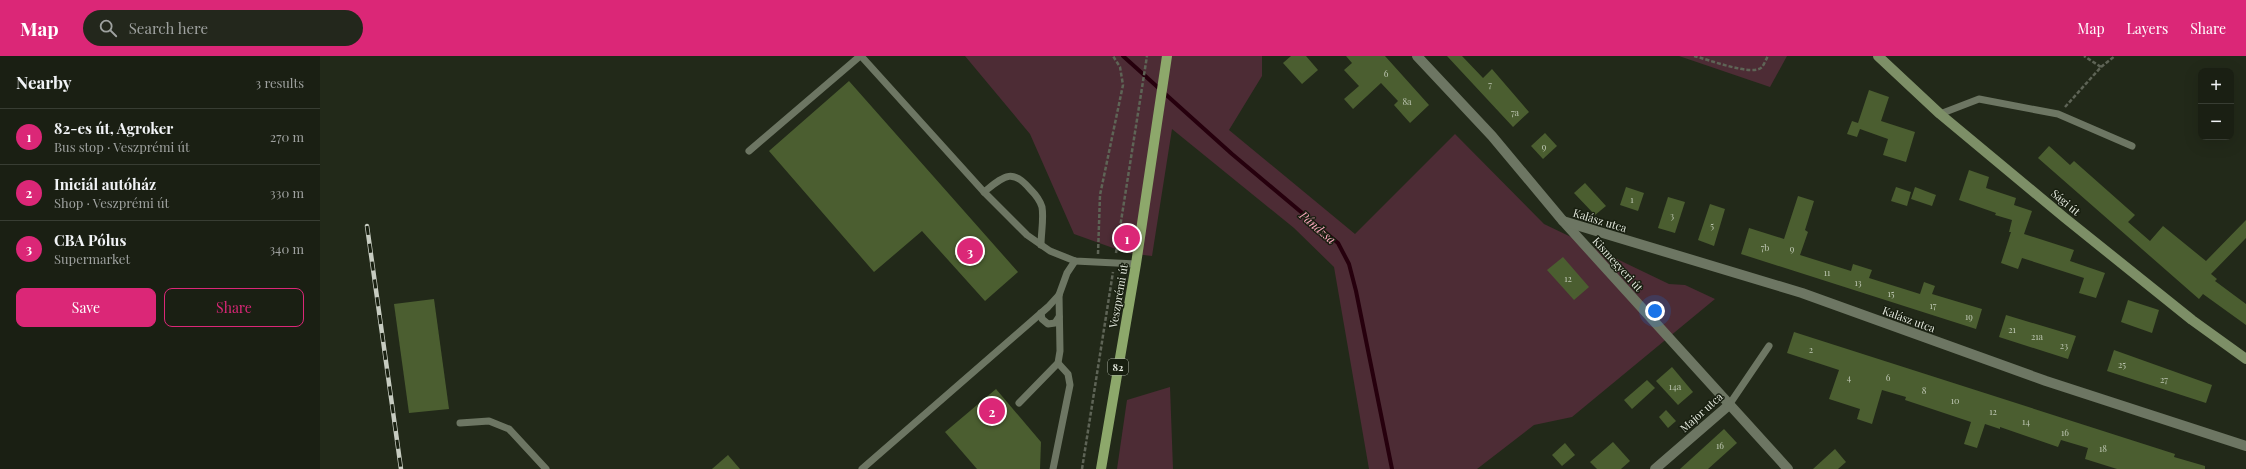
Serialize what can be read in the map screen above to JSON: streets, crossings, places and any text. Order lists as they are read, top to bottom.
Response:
{
  "streets": {
    "main road": ["Sági út", "Veszprémi út", "82"],
    "street": ["Kalász utca", "Kismegyeri út", "Major utca"]
  },
  "crossings": [
    ["Kalász utca", "Kismegyeri út"],
    ["Kismegyeri út", "Major utca"]
  ],
  "water": ["Pándzsa"],
  "house_numbers": [
    "6",
    "7",
    "8a",
    "7a",
    "9",
    "1",
    "3",
    "5",
    "7b",
    "9",
    "11",
    "12",
    "13",
    "15",
    "17",
    "19",
    "21",
    "21a",
    "23",
    "2",
    "25",
    "4",
    "6",
    "27",
    "14a",
    "8",
    "10",
    "12",
    "14",
    "16",
    "16",
    "18"
  ],
  "page": {
    "header": "Map",
    "search": "Search here",
    "nav": ["Map", "Layers", "Share"],
    "heading": ["Nearby", "3 results"],
    "map_buttons": ["+", "−"],
    "list": [
      {
        "mark": "1",
        "name": "82-es út, Agroker",
        "note": "Bus stop · Veszprémi út",
        "value": "270 m"
      },
      {
        "mark": "2",
        "name": "Iniciál autóház",
        "note": "Shop · Veszprémi út",
        "value": "330 m"
      },
      {
        "mark": "3",
        "name": "CBA Pólus",
        "note": "Supermarket",
        "value": "340 m"
      }
    ],
    "pins": ["1", "3", "2"],
    "buttons": ["Save", "Share"]
  }
}
